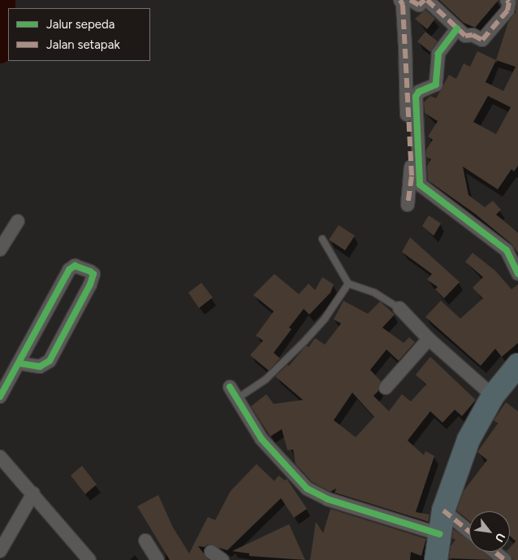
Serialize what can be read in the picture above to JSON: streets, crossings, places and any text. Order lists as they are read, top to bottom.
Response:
{
  "legend": ["Jalur sepeda", "Jalan setapak"],
  "north": "bottom right"
}
